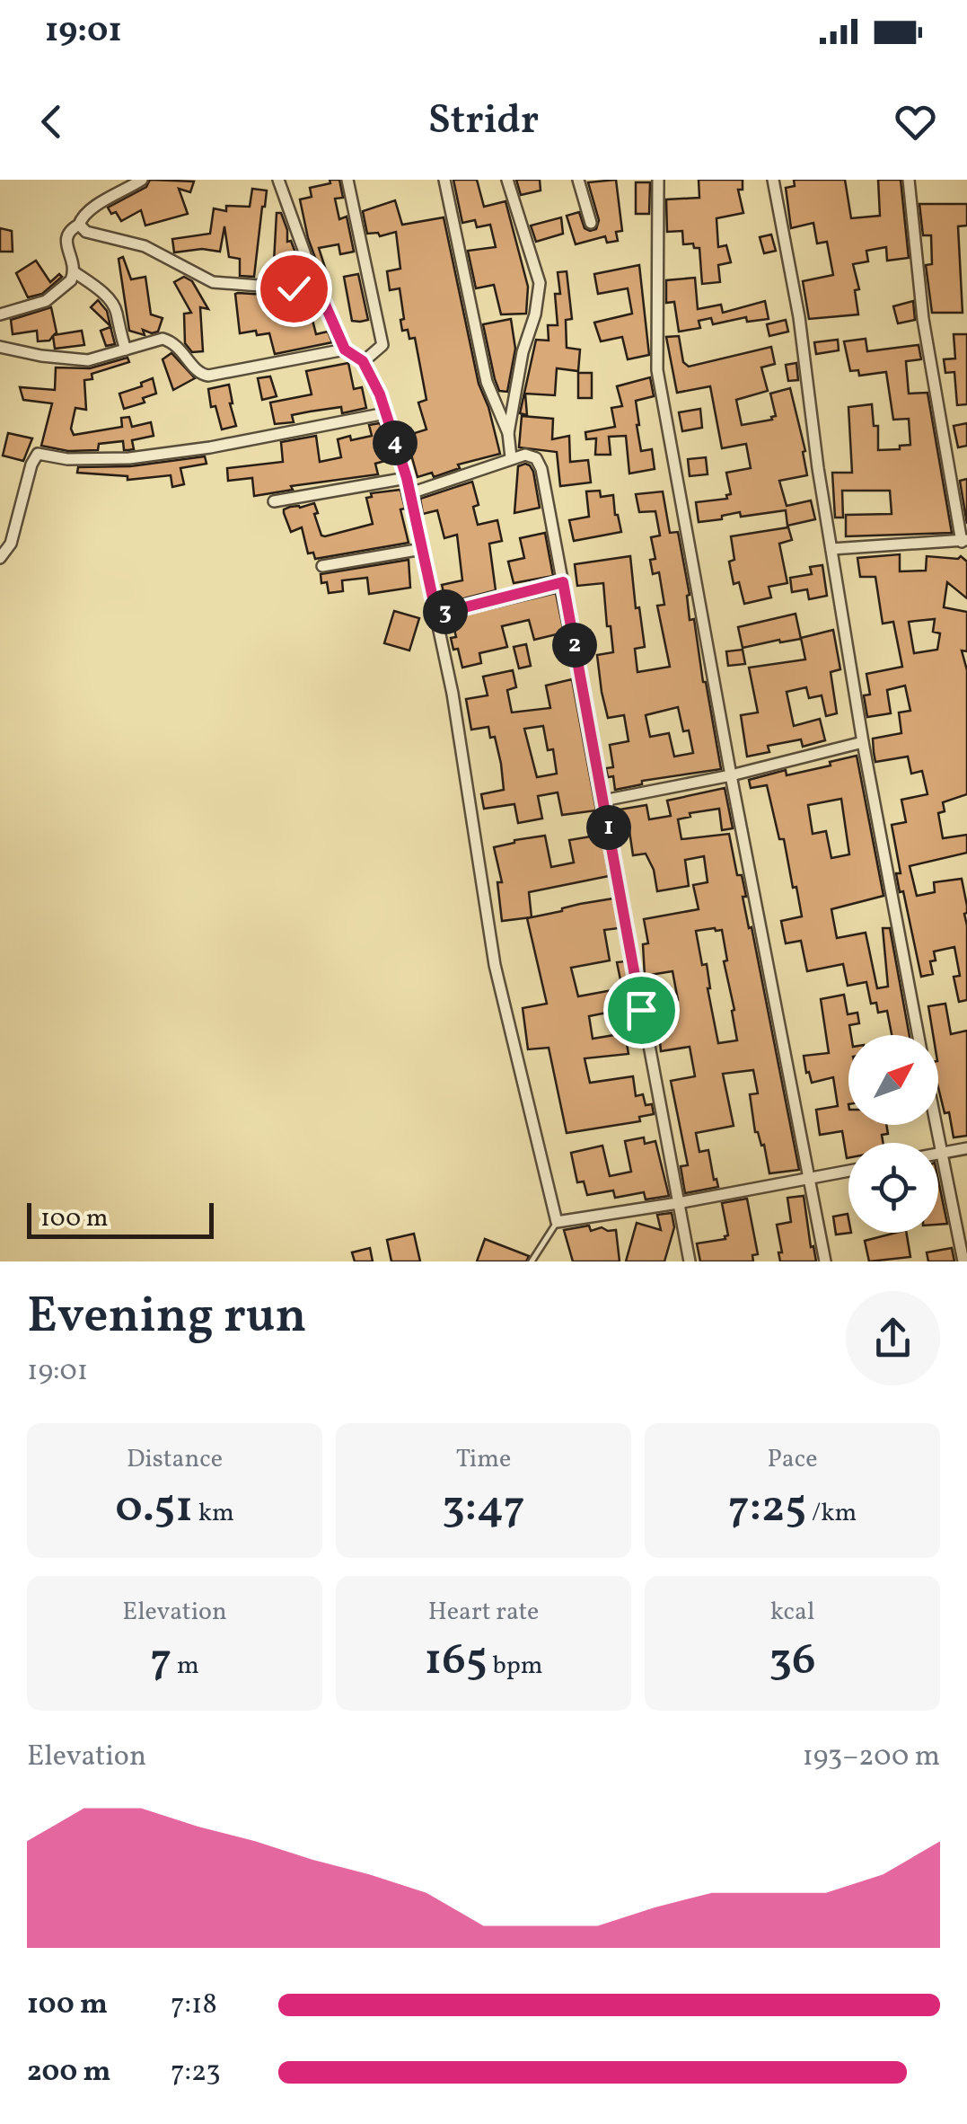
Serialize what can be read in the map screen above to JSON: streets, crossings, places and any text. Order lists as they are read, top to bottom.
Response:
{
  "scale_bar": "100 m",
  "north": "top right",
  "page": {
    "status": "19:01",
    "header": "Stridr",
    "pins": [
      "4",
      "3",
      "2",
      "1"
    ],
    "scale": "100 m",
    "heading": ["Evening run", "19:01"],
    "stats": [
      ["Distance", "0.51 km"],
      ["Time", "3:47"],
      ["Pace", "7:25 /km"],
      ["Elevation", "7 m"],
      ["Heart rate", "165 bpm"],
      ["kcal", "36"]
    ],
    "chart": ["Elevation", "193–200 m"],
    "list": [
      {
        "name": "100 m",
        "note": "7:18"
      },
      {
        "name": "200 m",
        "note": "7:23"
      }
    ]
  }
}
